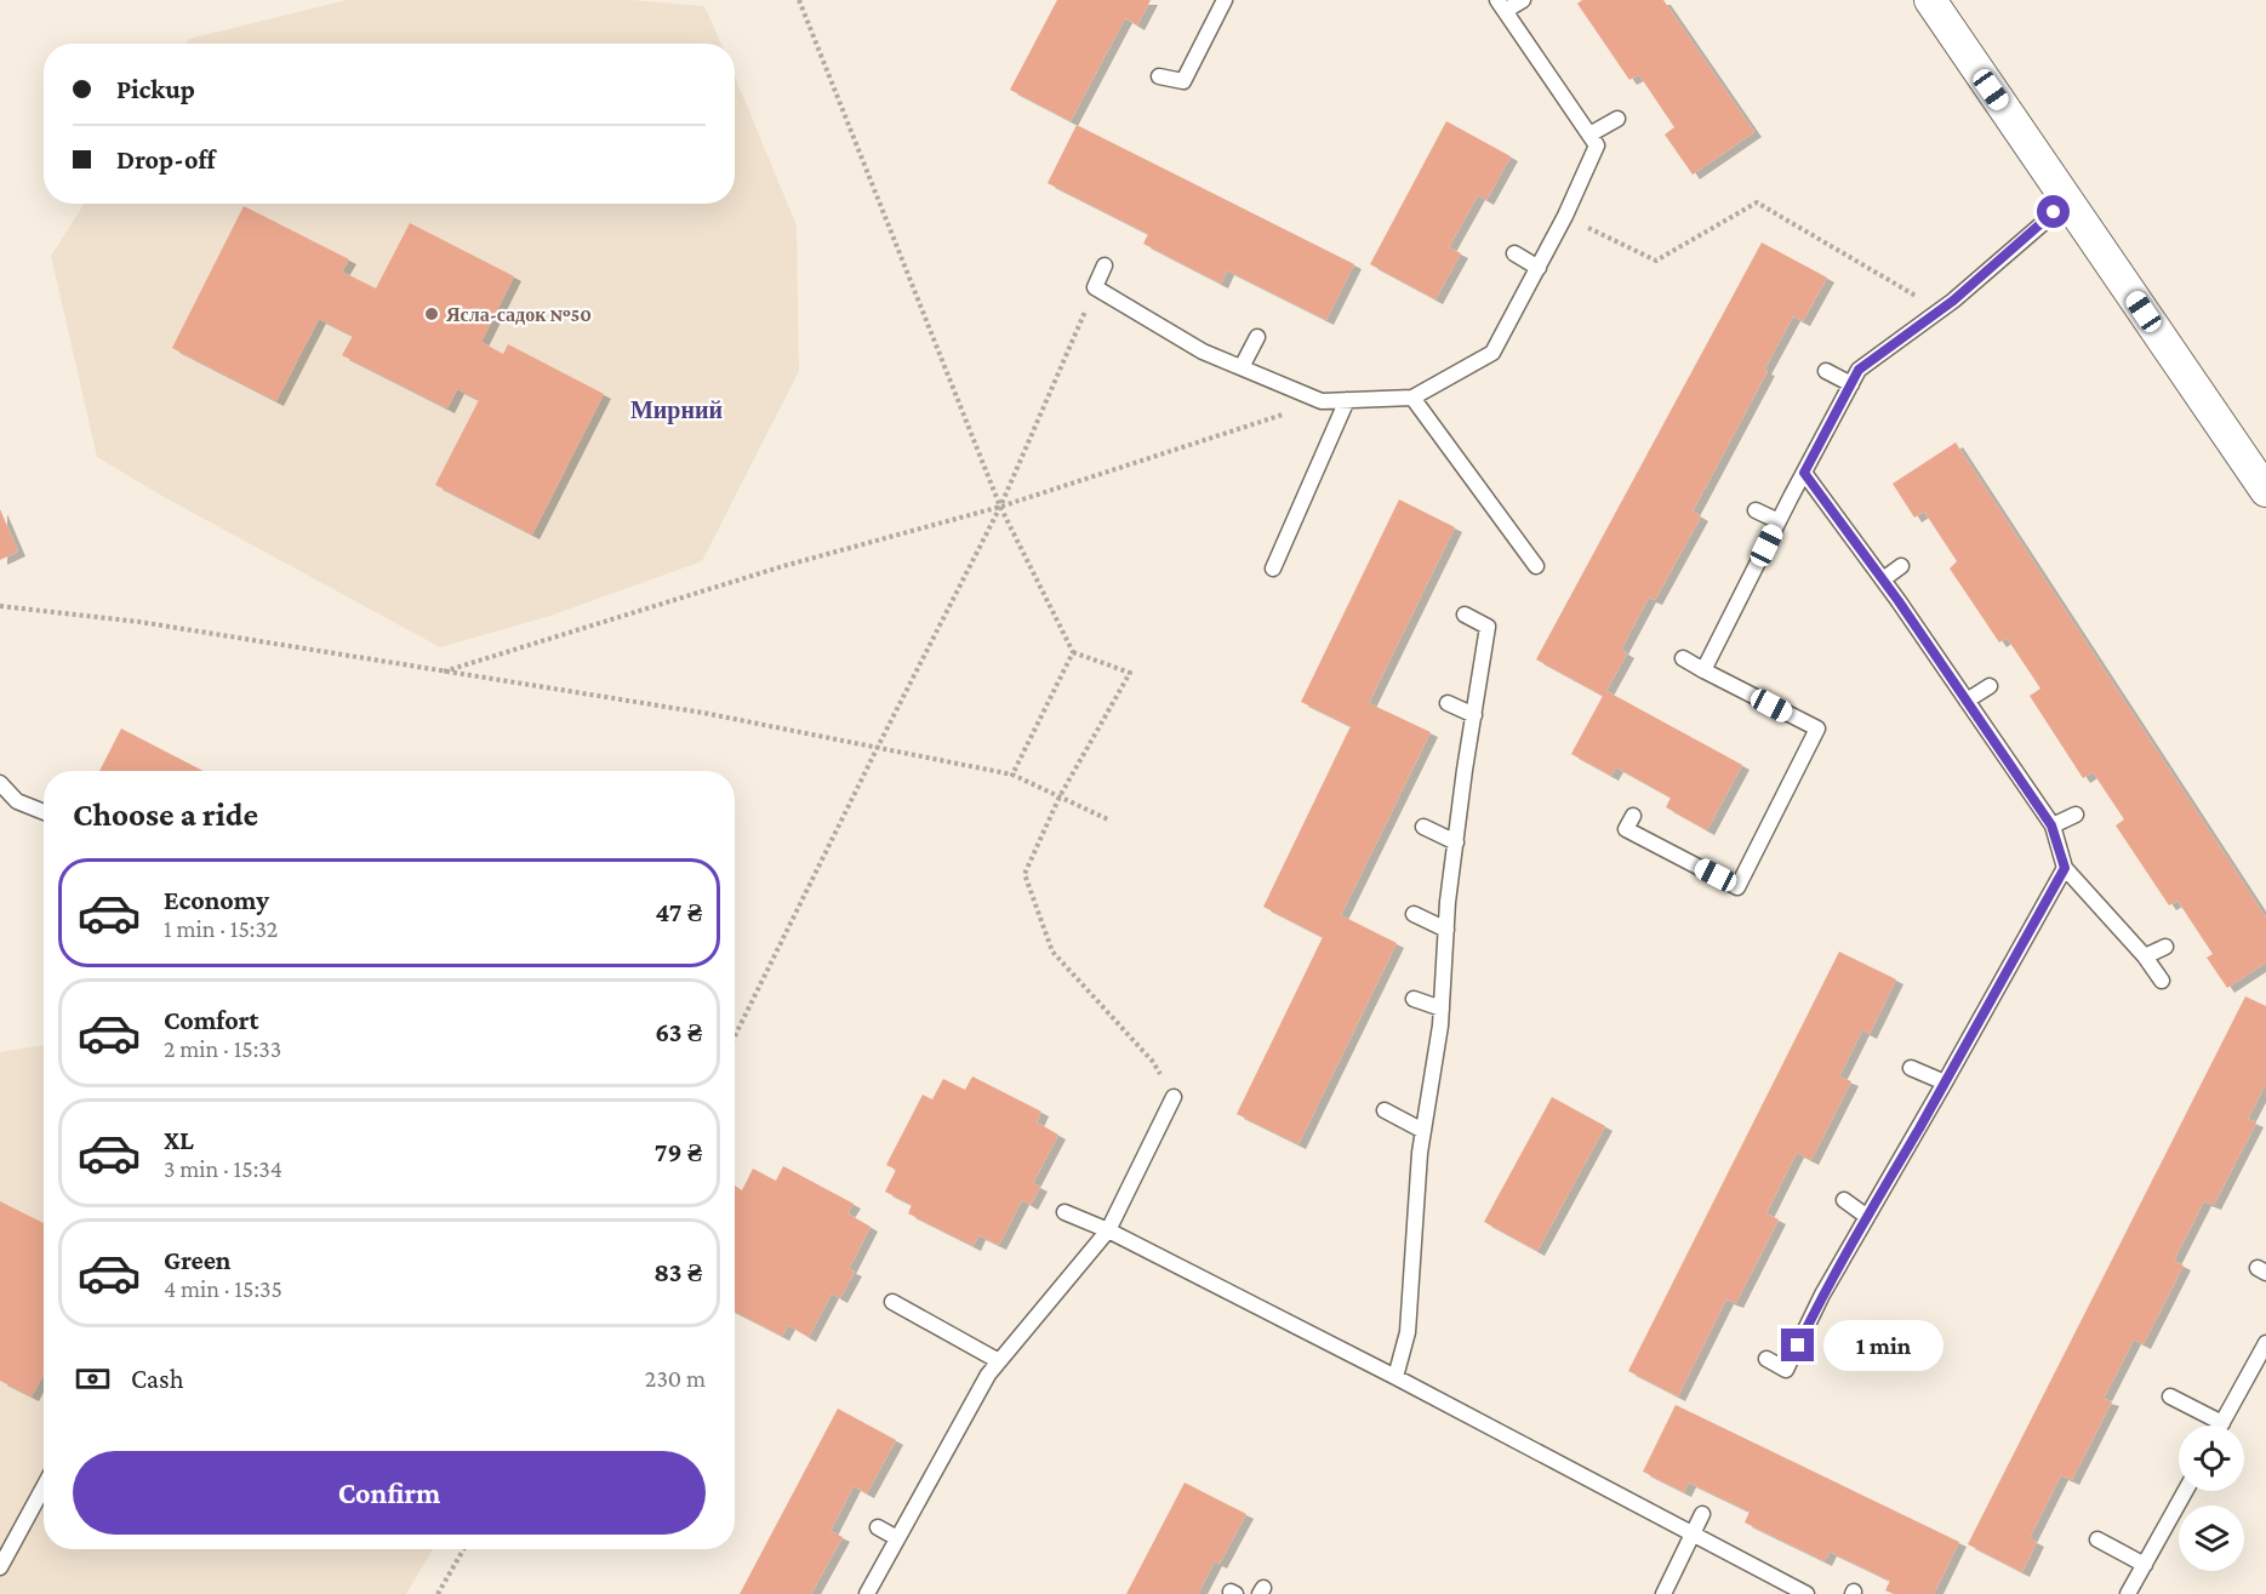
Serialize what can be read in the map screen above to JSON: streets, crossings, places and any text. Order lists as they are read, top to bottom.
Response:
{
  "districts": ["Мирний"],
  "places": ["Ясла-садок №50"],
  "page": {
    "banner": ["Pickup", "Drop-off"],
    "heading": "Choose a ride",
    "list": [
      {
        "name": "Economy",
        "note": "1 min · 15:32",
        "value": "47 ₴"
      },
      {
        "name": "Comfort",
        "note": "2 min · 15:33",
        "value": "63 ₴"
      },
      {
        "name": "XL",
        "note": "3 min · 15:34",
        "value": "79 ₴"
      },
      {
        "name": "Green",
        "note": "4 min · 15:35",
        "value": "83 ₴"
      }
    ],
    "bubble": "1 min",
    "pay": ["Cash", "230 m"],
    "buttons": "Confirm"
  }
}
